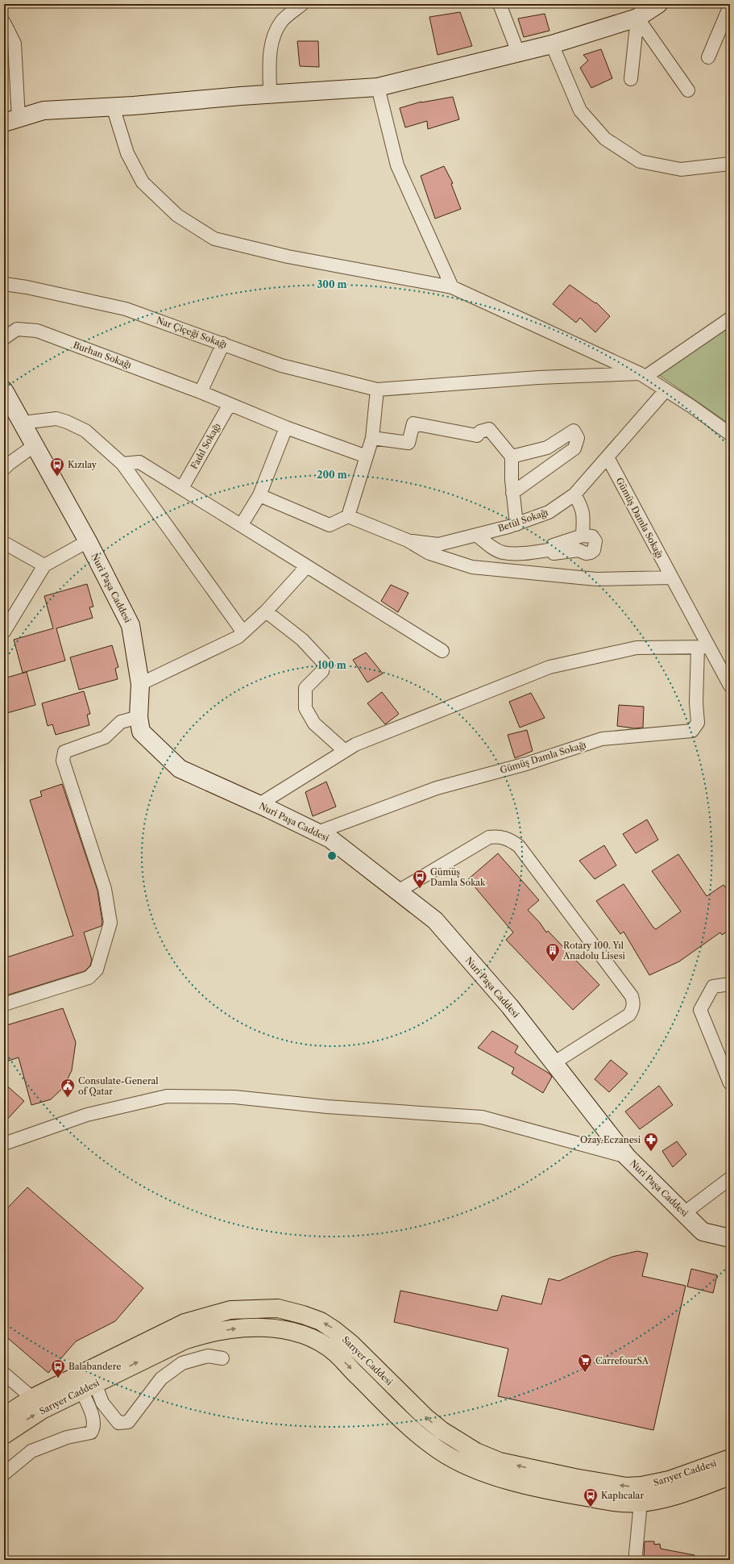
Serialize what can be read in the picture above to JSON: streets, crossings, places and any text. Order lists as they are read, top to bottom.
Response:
{
  "streets": {
    "main road": ["Sarıyer Caddesi"],
    "street": [
      "Nar Çiçeği Sokağı",
      "Burhan Sokağı",
      "Fadıl Sokağı",
      "Gümüş Damla Sokağı",
      "Betül Sokağı",
      "Nuri Paşa Caddesi"
    ]
  },
  "crossings": [
    ["Burhan Sokağı", "Fadıl Sokağı"],
    ["Gümüş Damla Sokağı", "Betül Sokağı"],
    ["Gümüş Damla Sokağı", "Nuri Paşa Caddesi"]
  ],
  "places": {
    "bus stop": [
      "Kızılay",
      "Gümüş Damla Sokak",
      "Balabandere",
      "Kaplıcalar"
    ],
    "building": ["Rotary 100. Yıl Anadolu Lisesi"],
    "public building": ["Consulate-General of Qatar"],
    "pharmacy": ["Ozay Eczanesi"],
    "supermarket": ["CarrefourSA"]
  },
  "rings": ["300 m", "200 m", "100 m"]
}
